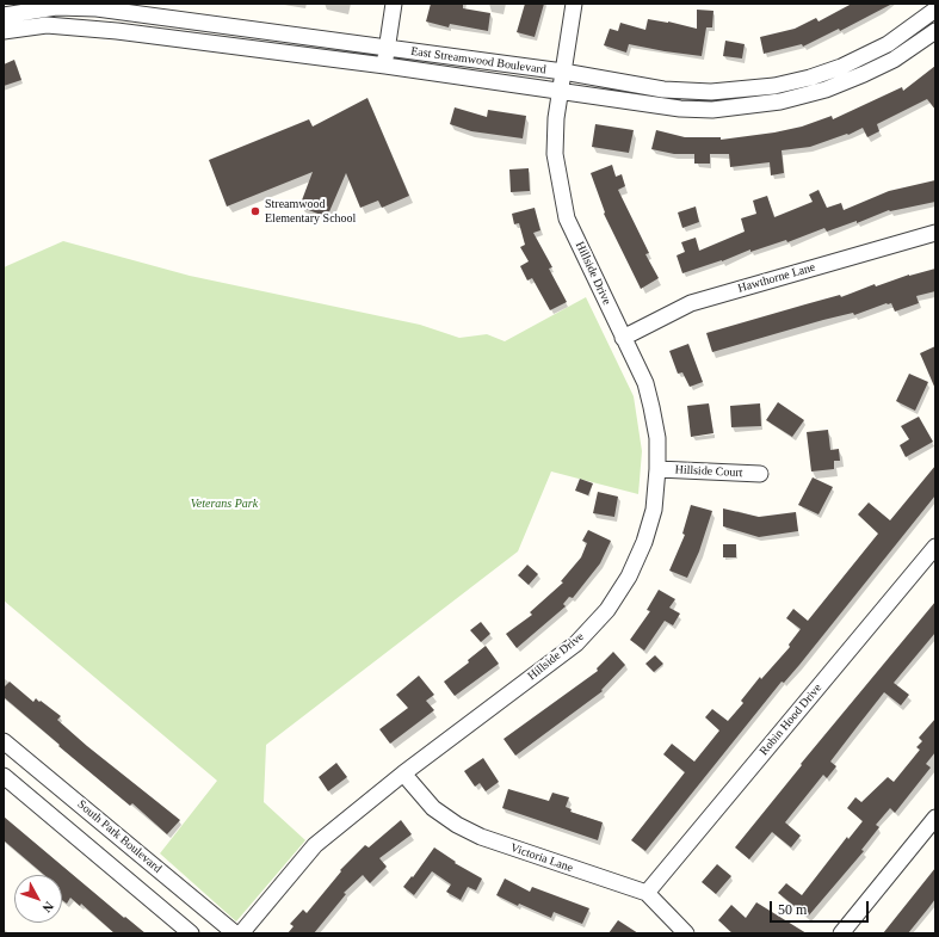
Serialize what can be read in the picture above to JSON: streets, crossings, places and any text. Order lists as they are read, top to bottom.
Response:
{
  "streets": {
    "street": [
      "East Streamwood Boulevard",
      "Hillside Drive",
      "Hawthorne Lane",
      "Hillside Court",
      "Robin Hood Drive",
      "South Park Boulevard",
      "Victoria Lane"
    ]
  },
  "crossings": [
    ["East Streamwood Boulevard", "Hillside Drive"],
    ["Hillside Drive", "Hawthorne Lane"],
    ["Hillside Drive", "Hillside Court"],
    ["Hillside Drive", "Victoria Lane"],
    ["Robin Hood Drive", "Victoria Lane"]
  ],
  "parks": ["Veterans Park"],
  "places": ["Streamwood Elementary School"],
  "scale_bar": "50 m",
  "north": "bottom right"
}
